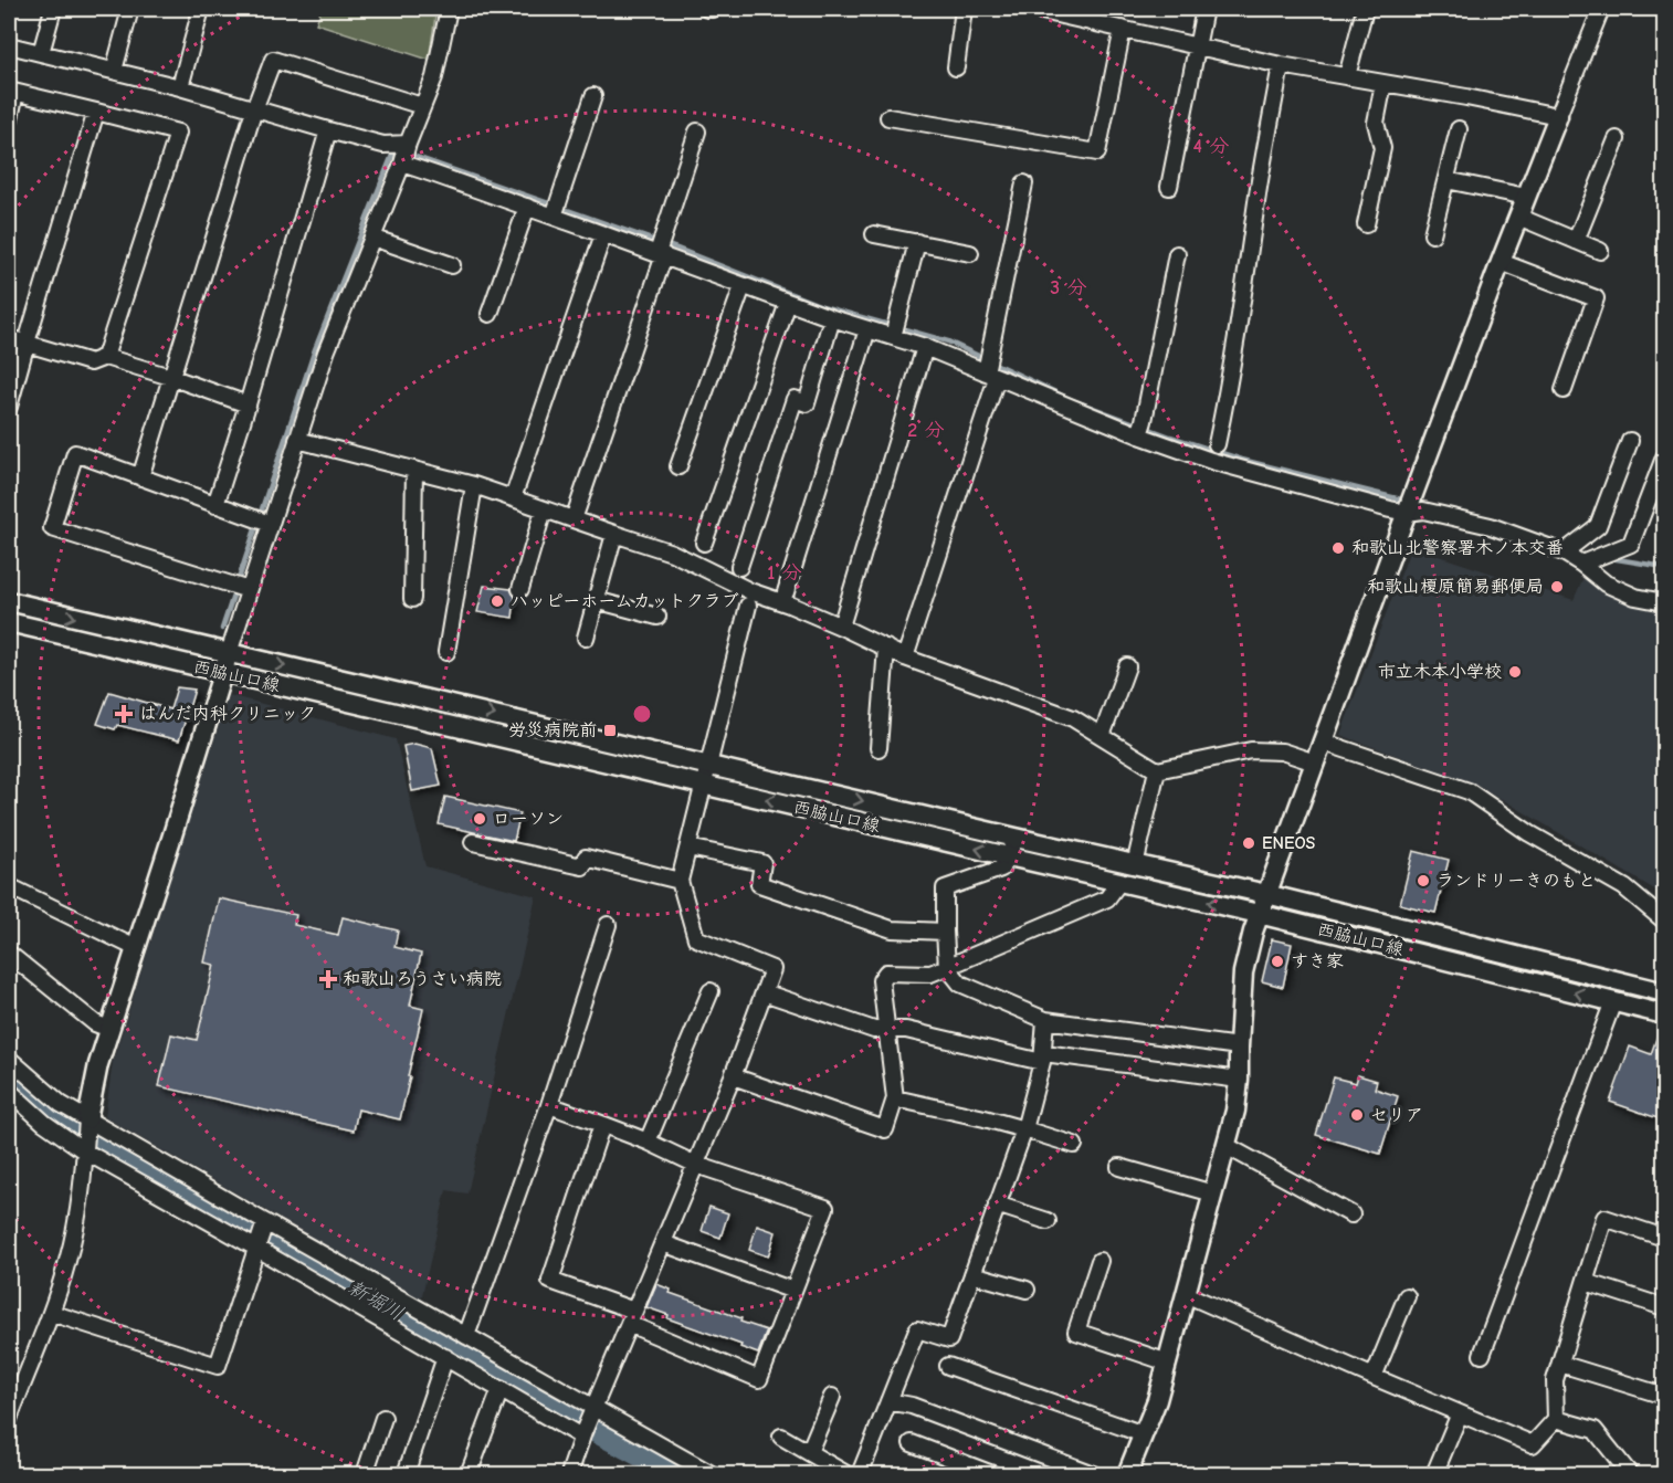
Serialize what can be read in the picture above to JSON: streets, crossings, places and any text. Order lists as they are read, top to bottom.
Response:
{
  "streets": {
    "street": ["西脇山口線"]
  },
  "water": ["新堀川"],
  "places": {
    "other": [
      "和歌山北警察署木ノ本交番",
      "和歌山榎原簡易郵便局",
      "ハッピーホームカットクラブ",
      "市立木本小学校",
      "ローソン",
      "ENEOS",
      "ランドリーきのもと",
      "すき家",
      "セリア"
    ],
    "health": ["はんだ内科クリニック", "和歌山ろうさい病院"],
    "transit": ["労災病院前"]
  },
  "rings": [
    "4 分",
    "3 分",
    "2 分",
    "1 分"
  ]
}
